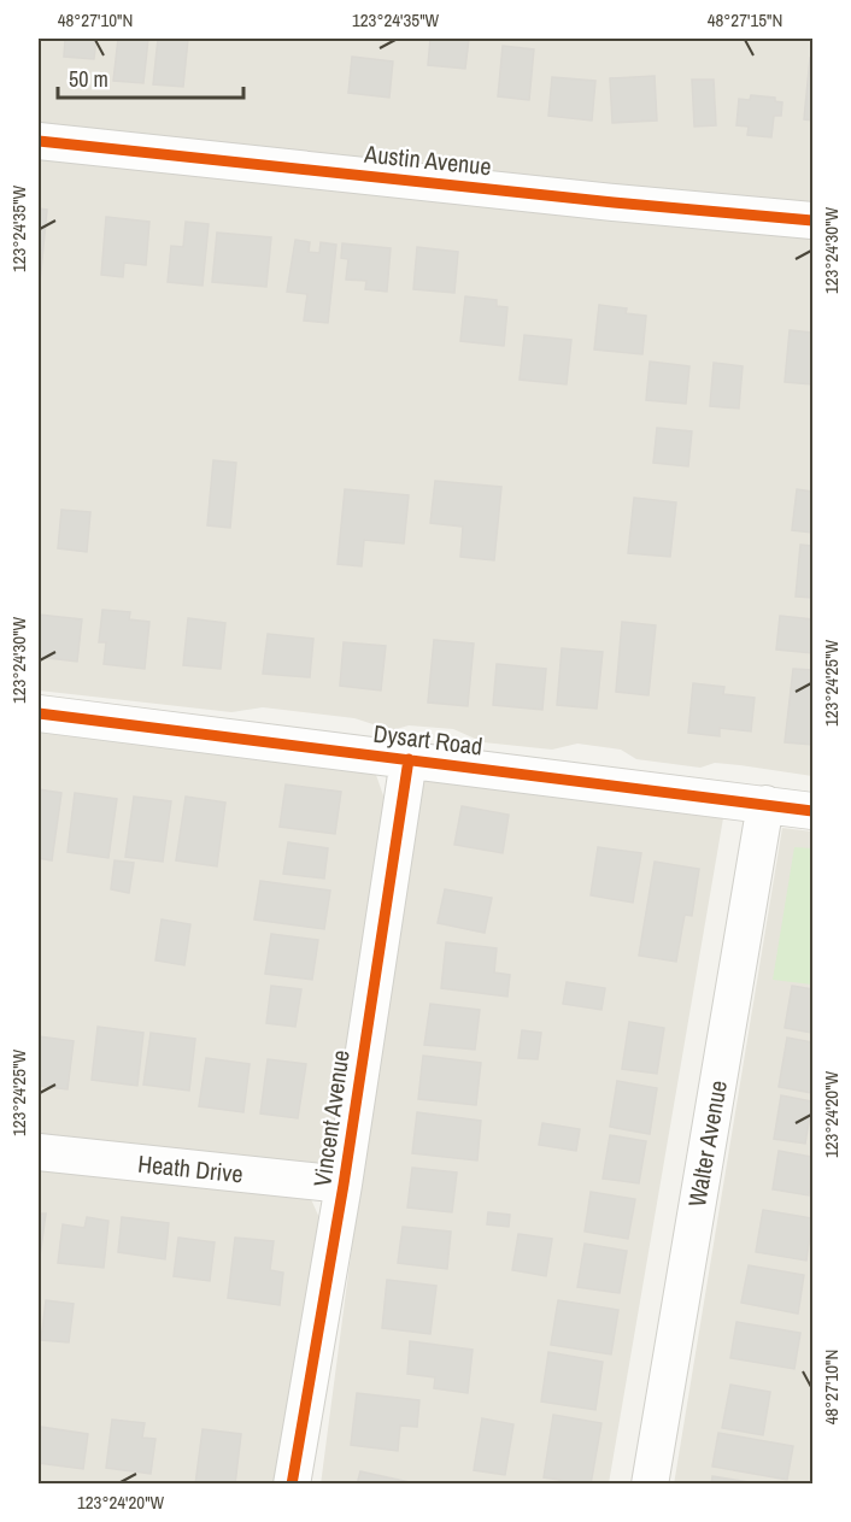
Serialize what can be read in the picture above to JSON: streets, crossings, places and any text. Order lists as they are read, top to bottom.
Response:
{
  "streets": {
    "street": [
      "Austin Avenue",
      "Dysart Road",
      "Vincent Avenue",
      "Walter Avenue",
      "Heath Drive"
    ]
  },
  "crossings": [
    ["Dysart Road", "Vincent Avenue"],
    ["Dysart Road", "Walter Avenue"],
    ["Vincent Avenue", "Heath Drive"]
  ],
  "scale_bar": "50 m",
  "coordinates": [
    "48°27'10\"N",
    "123°24'35\"W",
    "48°27'15\"N",
    "123°24'30\"W",
    "123°24'25\"W",
    "123°24'20\"W"
  ]
}
